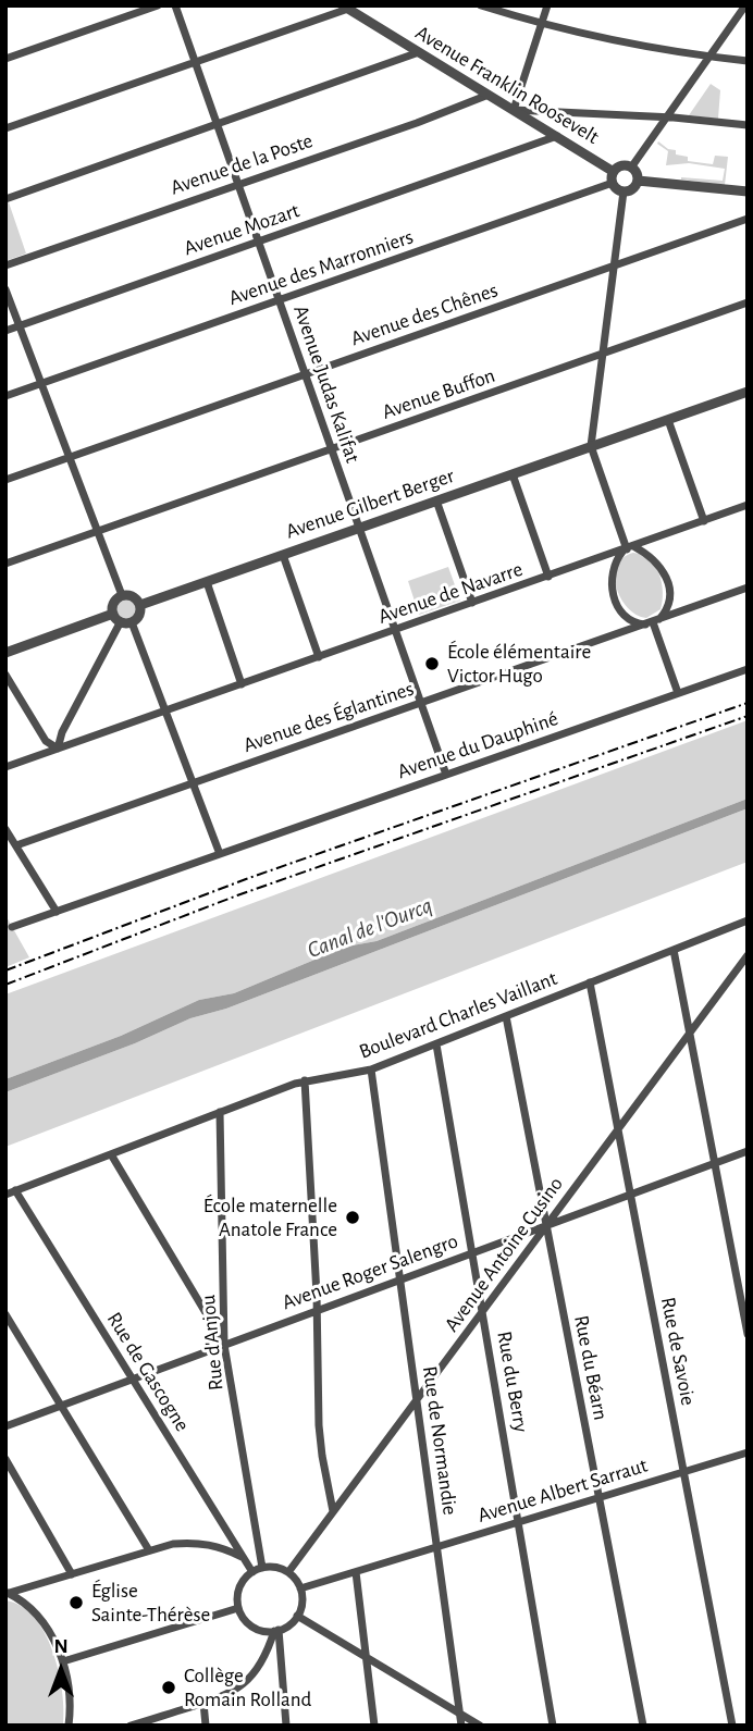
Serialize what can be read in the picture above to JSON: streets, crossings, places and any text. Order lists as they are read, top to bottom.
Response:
{
  "streets": {
    "street": [
      "Avenue Franklin Roosevelt",
      "Avenue de la Poste",
      "Avenue Mozart",
      "Avenue des Marronniers",
      "Avenue des Chênes",
      "Avenue Judas Kalifat",
      "Avenue Buffon",
      "Avenue Gilbert Berger",
      "Avenue de Navarre",
      "Avenue des Églantines",
      "Avenue du Dauphiné",
      "Boulevard Charles Vaillant",
      "Avenue Antoine Cusino",
      "Avenue Roger Salengro",
      "Rue d'Anjou",
      "Rue de Savoie",
      "Rue du Béarn",
      "Rue de Gascogne",
      "Rue du Berry",
      "Rue de Normandie",
      "Avenue Albert Sarraut"
    ]
  },
  "crossings": [
    ["Avenue Franklin Roosevelt", "Avenue de la Poste"],
    ["Avenue Franklin Roosevelt", "Avenue Mozart"],
    ["Avenue Franklin Roosevelt", "Avenue des Marronniers"],
    ["Avenue de la Poste", "Avenue Judas Kalifat"],
    ["Avenue Mozart", "Avenue Judas Kalifat"],
    ["Avenue des Marronniers", "Avenue Judas Kalifat"],
    ["Avenue des Chênes", "Avenue Judas Kalifat"],
    ["Avenue Judas Kalifat", "Avenue Buffon"],
    ["Avenue Judas Kalifat", "Avenue Gilbert Berger"],
    ["Avenue Judas Kalifat", "Avenue de Navarre"],
    ["Avenue Judas Kalifat", "Avenue des Églantines"],
    ["Avenue Judas Kalifat", "Avenue du Dauphiné"],
    ["Avenue de Navarre", "Avenue des Églantines"],
    ["Boulevard Charles Vaillant", "Rue d'Anjou"],
    ["Boulevard Charles Vaillant", "Rue de Savoie"],
    ["Boulevard Charles Vaillant", "Rue du Béarn"],
    ["Boulevard Charles Vaillant", "Rue de Gascogne"],
    ["Boulevard Charles Vaillant", "Rue du Berry"],
    ["Boulevard Charles Vaillant", "Rue de Normandie"],
    ["Avenue Antoine Cusino", "Avenue Roger Salengro"],
    ["Avenue Antoine Cusino", "Rue d'Anjou"],
    ["Avenue Antoine Cusino", "Rue de Savoie"],
    ["Avenue Antoine Cusino", "Rue du Béarn"],
    ["Avenue Antoine Cusino", "Rue de Gascogne"],
    ["Avenue Antoine Cusino", "Rue du Berry"],
    ["Avenue Antoine Cusino", "Rue de Normandie"],
    ["Avenue Antoine Cusino", "Avenue Albert Sarraut"],
    ["Avenue Roger Salengro", "Rue d'Anjou"],
    ["Avenue Roger Salengro", "Rue de Savoie"],
    ["Avenue Roger Salengro", "Rue du Béarn"],
    ["Avenue Roger Salengro", "Rue de Gascogne"],
    ["Avenue Roger Salengro", "Rue du Berry"],
    ["Avenue Roger Salengro", "Rue de Normandie"],
    ["Rue d'Anjou", "Rue de Gascogne"],
    ["Rue d'Anjou", "Avenue Albert Sarraut"],
    ["Rue de Savoie", "Avenue Albert Sarraut"],
    ["Rue du Béarn", "Avenue Albert Sarraut"],
    ["Rue de Gascogne", "Avenue Albert Sarraut"],
    ["Rue du Berry", "Avenue Albert Sarraut"],
    ["Rue de Normandie", "Avenue Albert Sarraut"]
  ],
  "water": ["Canal de l'Ourcq"],
  "places": [
    "École élémentaire Victor Hugo",
    "École maternelle Anatole France",
    "Église Sainte-Thérèse",
    "Collège Romain Rolland"
  ],
  "north": "top"
}
